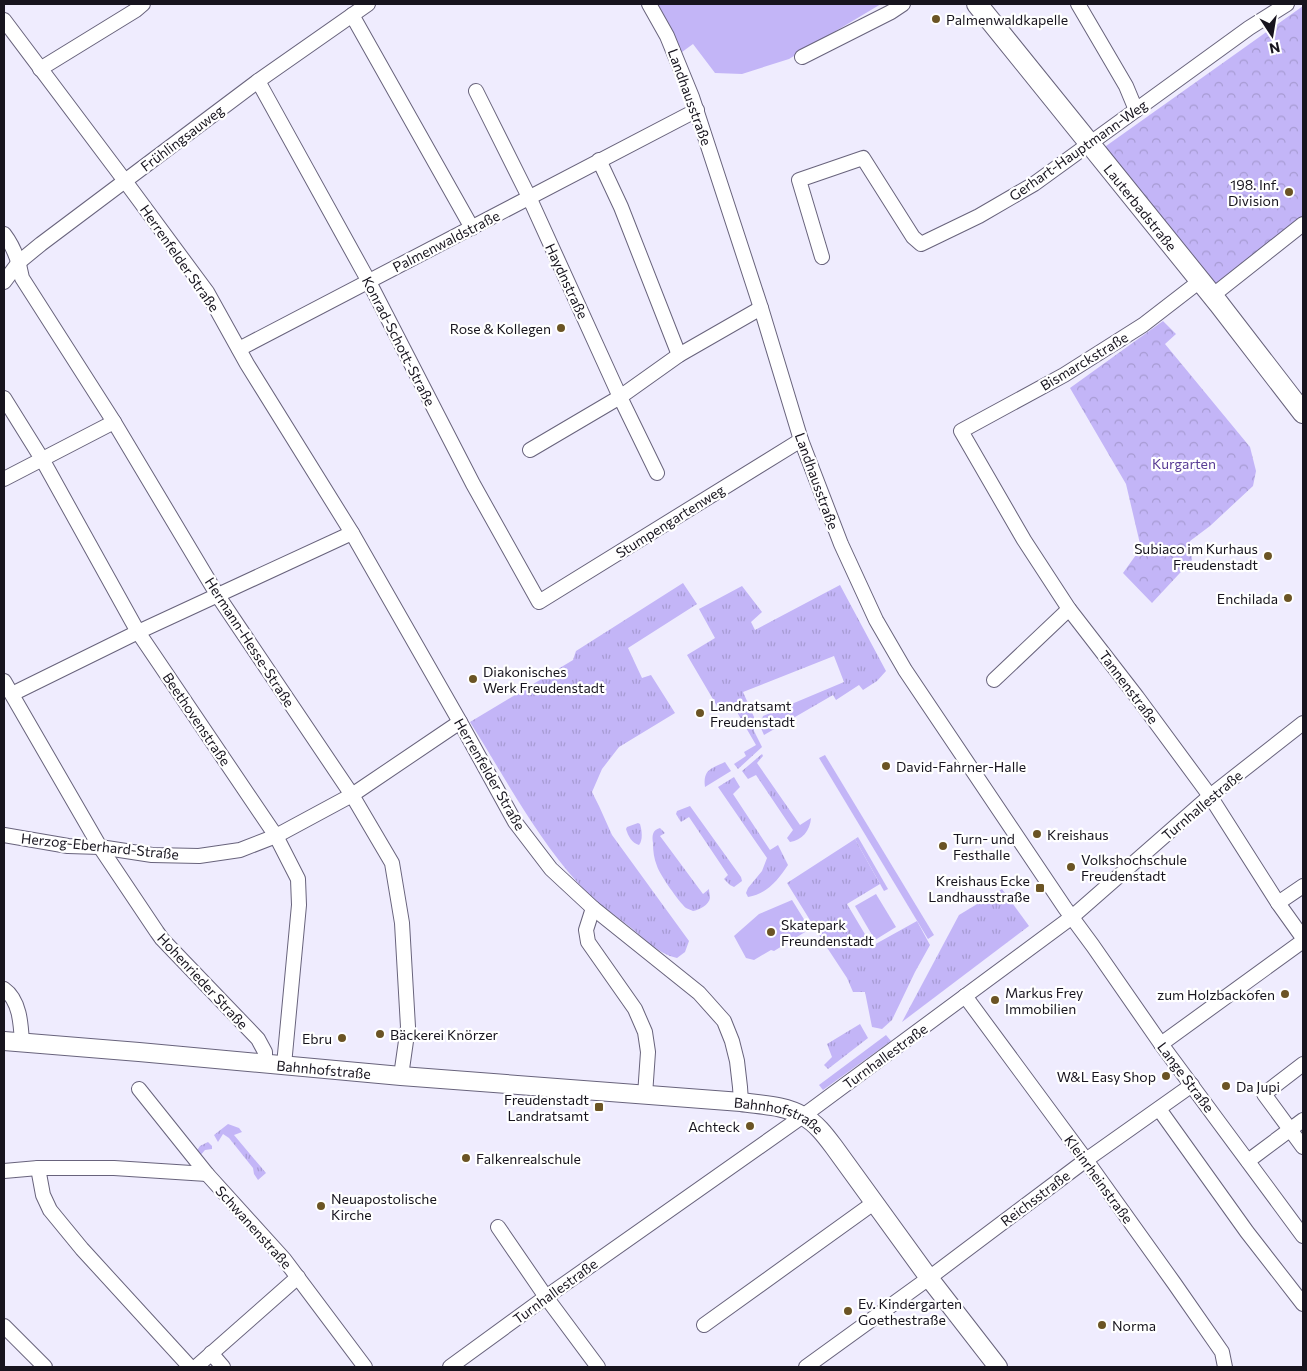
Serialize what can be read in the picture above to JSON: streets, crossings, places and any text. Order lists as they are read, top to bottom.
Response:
{
  "streets": {
    "main road": ["Lauterbadstraße"],
    "street": [
      "Landhausstraße",
      "Frühlingsauweg",
      "Gerhart-Hauptmann-Weg",
      "Palmenwaldstraße",
      "Herrenfelder Straße",
      "Haydnstraße",
      "Konrad-Schott-Straße",
      "Bismarckstraße",
      "Stumpengartenweg",
      "Hermann-Hesse-Straße",
      "Tannenstraße",
      "Beethovenstraße",
      "Turnhallestraße",
      "Herzog-Eberhard-Straße",
      "Hohenrieder Straße",
      "Bahnhofstraße",
      "Lange Straße",
      "Kleinrheinstraße",
      "Reichsstraße",
      "Schwanenstraße"
    ]
  },
  "crossings": [
    ["Landhausstraße", "Palmenwaldstraße"],
    ["Landhausstraße", "Stumpengartenweg"],
    ["Landhausstraße", "Turnhallestraße"],
    ["Landhausstraße", "Lange Straße"],
    ["Frühlingsauweg", "Herrenfelder Straße"],
    ["Frühlingsauweg", "Konrad-Schott-Straße"],
    ["Frühlingsauweg", "Hermann-Hesse-Straße"],
    ["Gerhart-Hauptmann-Weg", "Lauterbadstraße"],
    ["Lauterbadstraße", "Bismarckstraße"],
    ["Palmenwaldstraße", "Herrenfelder Straße"],
    ["Palmenwaldstraße", "Haydnstraße"],
    ["Palmenwaldstraße", "Konrad-Schott-Straße"],
    ["Herrenfelder Straße", "Herzog-Eberhard-Straße"],
    ["Herrenfelder Straße", "Bahnhofstraße"],
    ["Konrad-Schott-Straße", "Stumpengartenweg"],
    ["Bismarckstraße", "Tannenstraße"],
    ["Hermann-Hesse-Straße", "Herzog-Eberhard-Straße"],
    ["Hermann-Hesse-Straße", "Bahnhofstraße"],
    ["Tannenstraße", "Turnhallestraße"],
    ["Beethovenstraße", "Herzog-Eberhard-Straße"],
    ["Beethovenstraße", "Bahnhofstraße"],
    ["Turnhallestraße", "Bahnhofstraße"],
    ["Turnhallestraße", "Lange Straße"],
    ["Turnhallestraße", "Kleinrheinstraße"],
    ["Herzog-Eberhard-Straße", "Hohenrieder Straße"],
    ["Hohenrieder Straße", "Bahnhofstraße"],
    ["Bahnhofstraße", "Reichsstraße"],
    ["Lange Straße", "Reichsstraße"],
    ["Kleinrheinstraße", "Reichsstraße"]
  ],
  "parks": ["Kurgarten"],
  "places": {
    "other": [
      "Palmenwaldkapelle",
      "198. Inf. Division",
      "Rose & Kollegen",
      "Subiaco im Kurhaus Freudenstadt",
      "Enchilada",
      "Diakonisches Werk Freudenstadt",
      "Landratsamt Freudenstadt",
      "David-Fahrner-Halle",
      "Kreishaus",
      "Turn- und Festhalle",
      "Volkshochschule Freudenstadt",
      "Skatepark Freundenstadt",
      "zum Holzbackofen",
      "Markus Frey Immobilien",
      "Bäckerei Knörzer",
      "Ebru",
      "W&L Easy Shop",
      "Da Jupi",
      "Achteck",
      "Falkenrealschule",
      "Neuapostolische Kirche",
      "Ev. Kindergarten Goethestraße",
      "Norma"
    ],
    "transit": ["Kreishaus Ecke Landhausstraße", "Freudenstadt Landratsamt"]
  },
  "north": "bottom"
}
